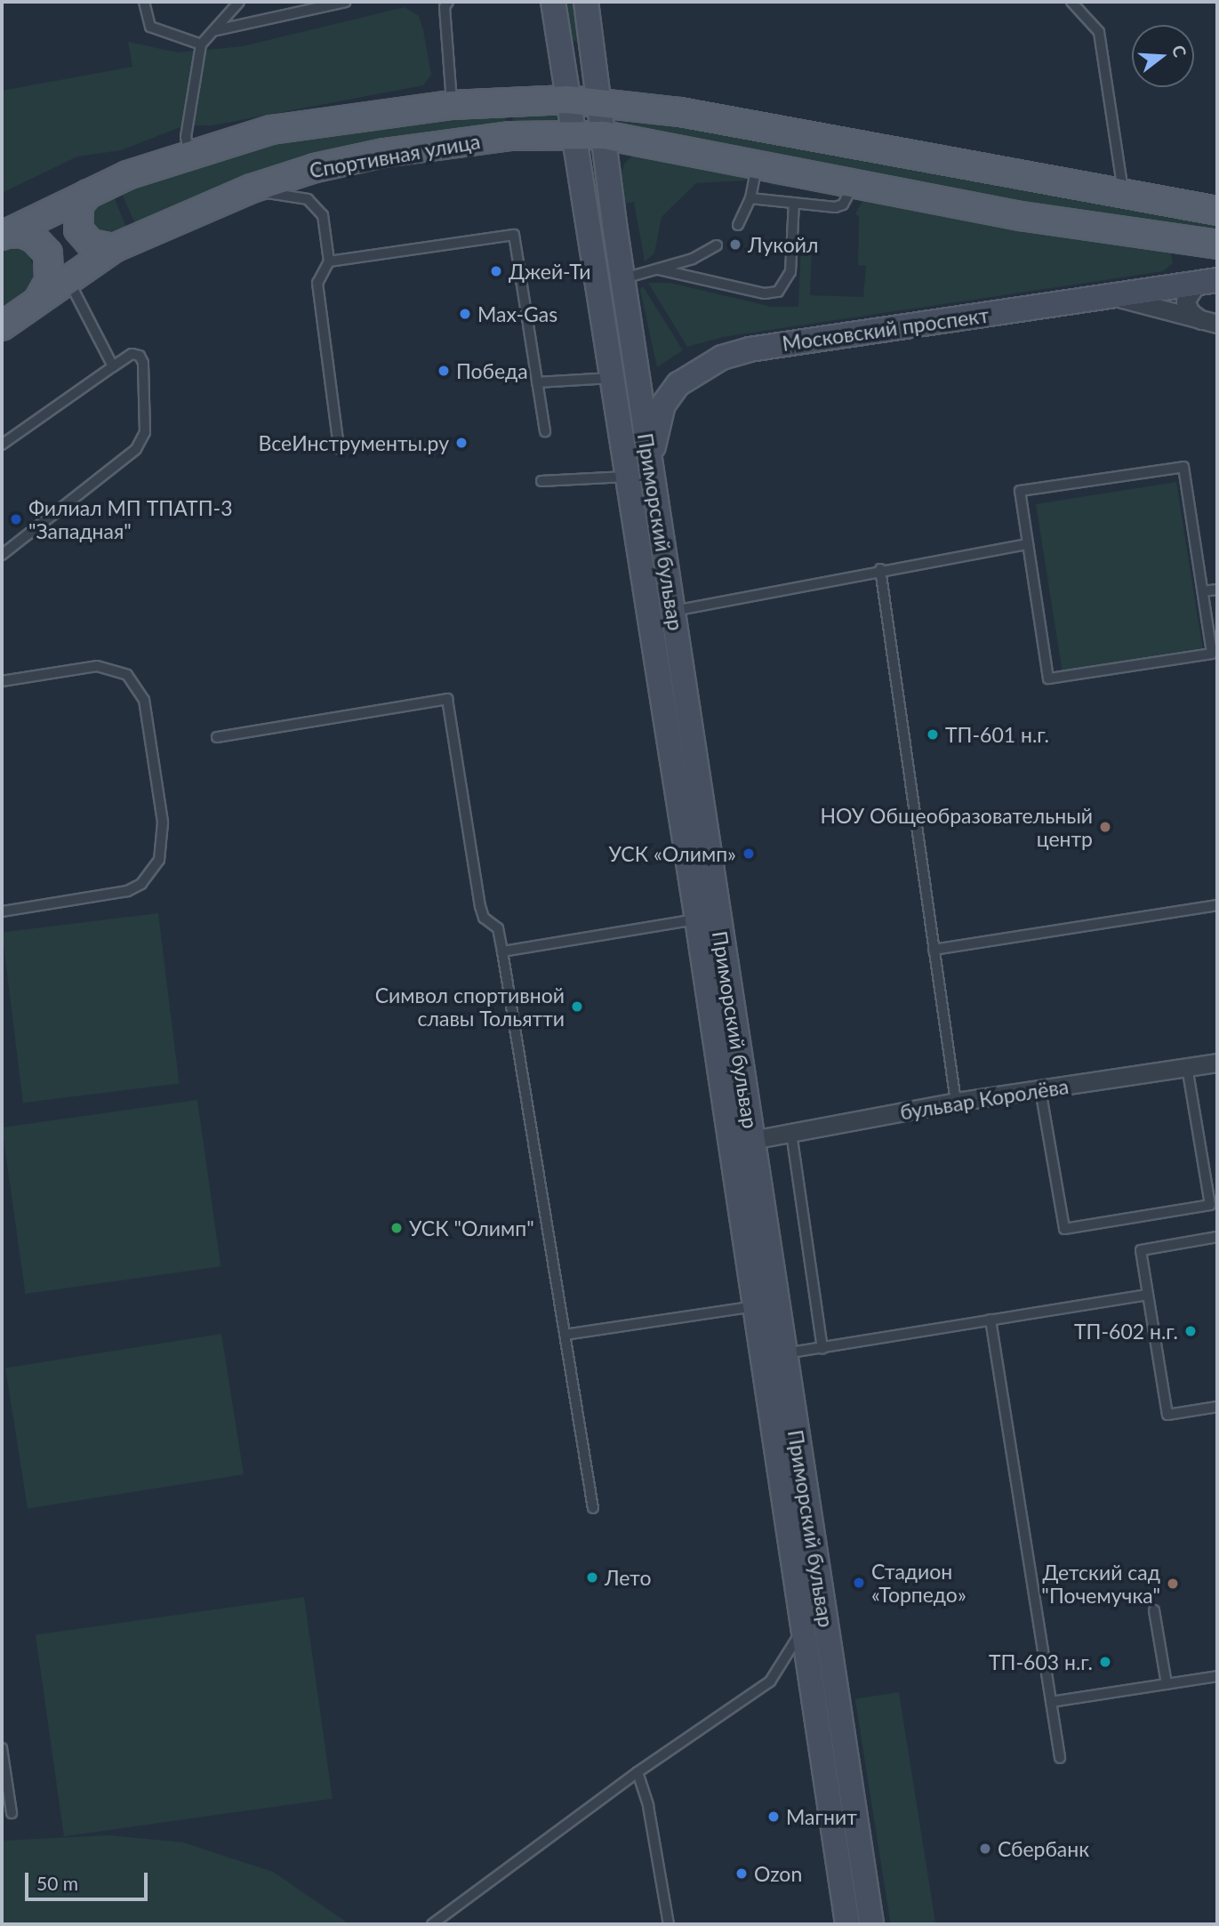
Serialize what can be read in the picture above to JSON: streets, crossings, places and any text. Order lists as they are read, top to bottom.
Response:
{
  "streets": {
    "main road": ["Спортивная улица", "Московский проспект", "Приморский бульвар"],
    "street": ["бульвар Королёва"]
  },
  "crossings": [
    ["Спортивная улица", "Приморский бульвар"],
    ["Московский проспект", "Приморский бульвар"],
    ["Приморский бульвар", "бульвар Королёва"]
  ],
  "places": [
    "Лукойл",
    "Джей-Ти",
    "Max-Gas",
    "Победа",
    "ВсеИнструменты.ру",
    "Филиал МП ТПАТП-3 \"Западная\"",
    "ТП-601 н.г.",
    "НОУ Общеобразовательный центр",
    "УСК «Олимп»",
    "Символ спортивной славы Тольятти",
    "УСК \"Олимп\"",
    "ТП-602 н.г.",
    "Лето",
    "Стадион «Торпедо»",
    "Детский сад \"Почемучка\"",
    "ТП-603 н.г.",
    "Магнит",
    "Сбербанк",
    "Ozon"
  ],
  "scale_bar": "50 m",
  "north": "right"
}
